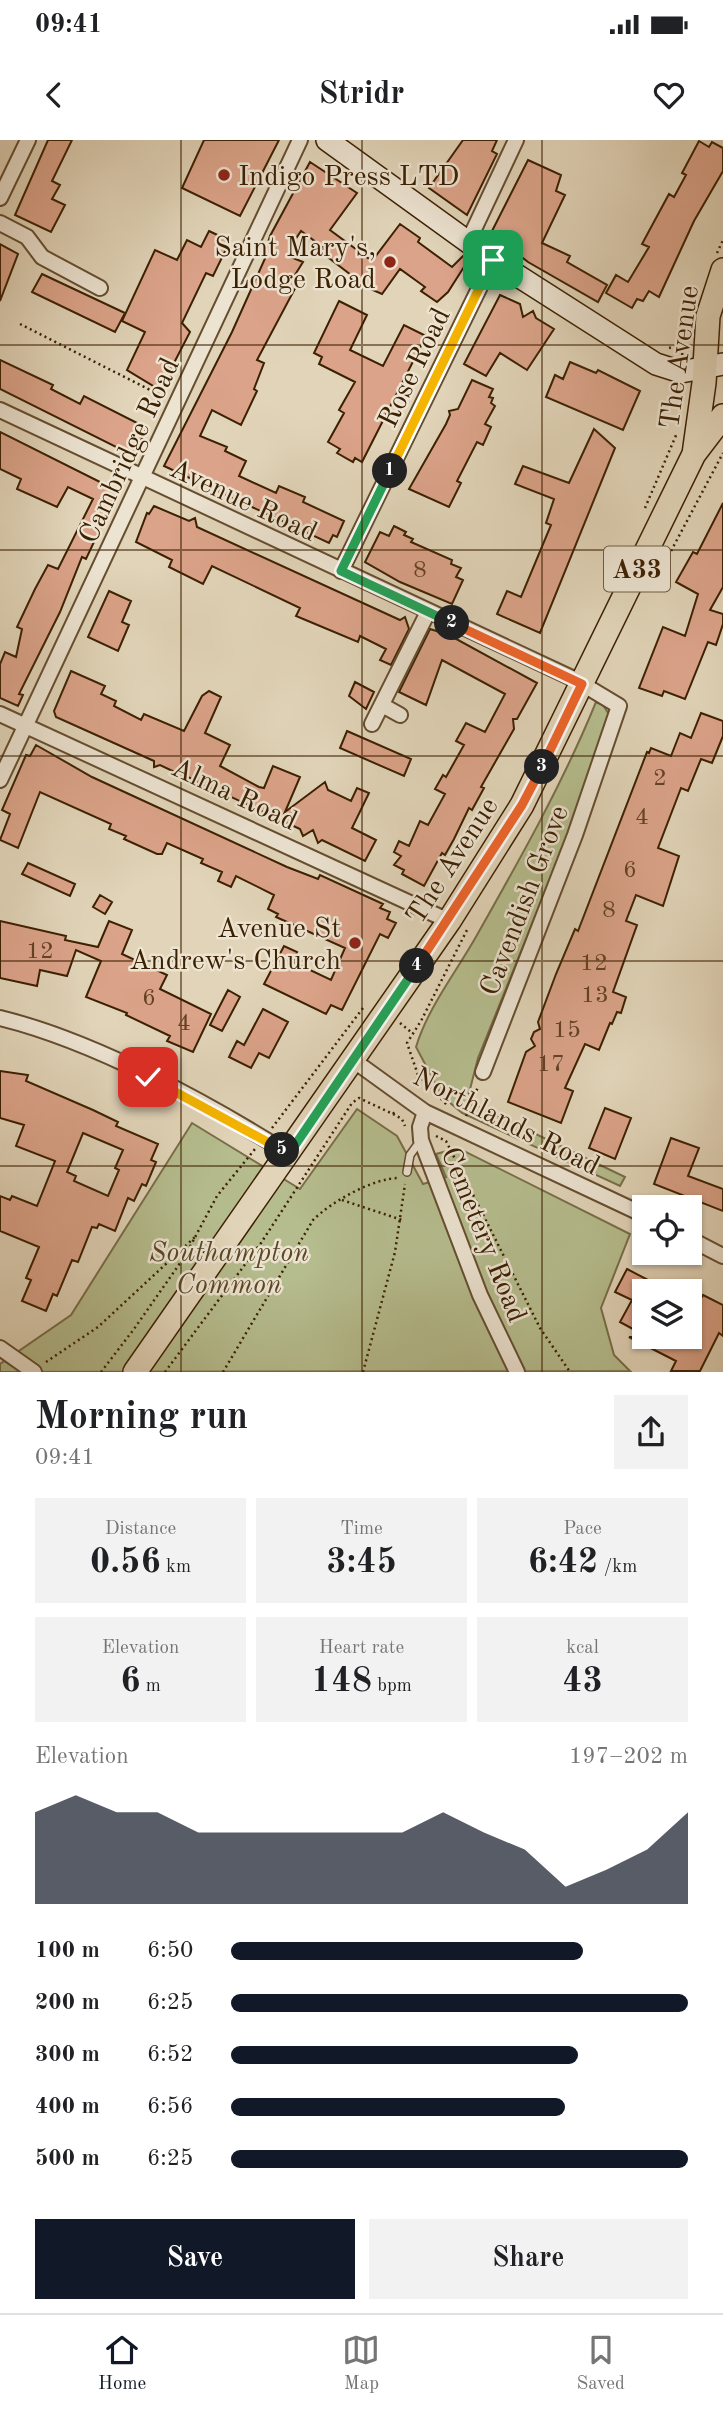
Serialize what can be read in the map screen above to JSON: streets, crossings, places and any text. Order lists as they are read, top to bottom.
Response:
{
  "streets": {
    "main road": ["The Avenue", "A33"],
    "street": [
      "Rose Road",
      "Cambridge Road",
      "Avenue Road",
      "Alma Road",
      "Cavendish Grove",
      "Northlands Road",
      "Cemetery Road"
    ]
  },
  "crossings": [
    ["The Avenue", "Avenue Road"],
    ["The Avenue", "Alma Road"],
    ["The Avenue", "Cavendish Grove"],
    ["The Avenue", "Northlands Road"],
    ["Rose Road", "Avenue Road"],
    ["Cambridge Road", "Avenue Road"],
    ["Cambridge Road", "Alma Road"],
    ["Avenue Road", "Cavendish Grove"],
    ["Northlands Road", "Cemetery Road"]
  ],
  "parks": ["Southampton Common"],
  "places": ["Indigo Press LTD", "Saint Mary's, Lodge Road", "Avenue St Andrew's Church"],
  "house_numbers": [
    "8",
    "2",
    "4",
    "6",
    "8",
    "12",
    "12",
    "13",
    "6",
    "4",
    "15",
    "17"
  ],
  "page": {
    "status": "09:41",
    "header": "Stridr",
    "pins": [
      "1",
      "2",
      "3",
      "4",
      "5"
    ],
    "heading": ["Morning run", "09:41"],
    "stats": [
      ["Distance", "0.56 km"],
      ["Time", "3:45"],
      ["Pace", "6:42 /km"],
      ["Elevation", "6 m"],
      ["Heart rate", "148 bpm"],
      ["kcal", "43"]
    ],
    "chart": ["Elevation", "197–202 m"],
    "list": [
      {
        "name": "100 m",
        "note": "6:50"
      },
      {
        "name": "200 m",
        "note": "6:25"
      },
      {
        "name": "300 m",
        "note": "6:52"
      },
      {
        "name": "400 m",
        "note": "6:56"
      },
      {
        "name": "500 m",
        "note": "6:25"
      }
    ],
    "buttons": ["Save", "Share"],
    "tabs": ["Home", "Map", "Saved"]
  }
}
